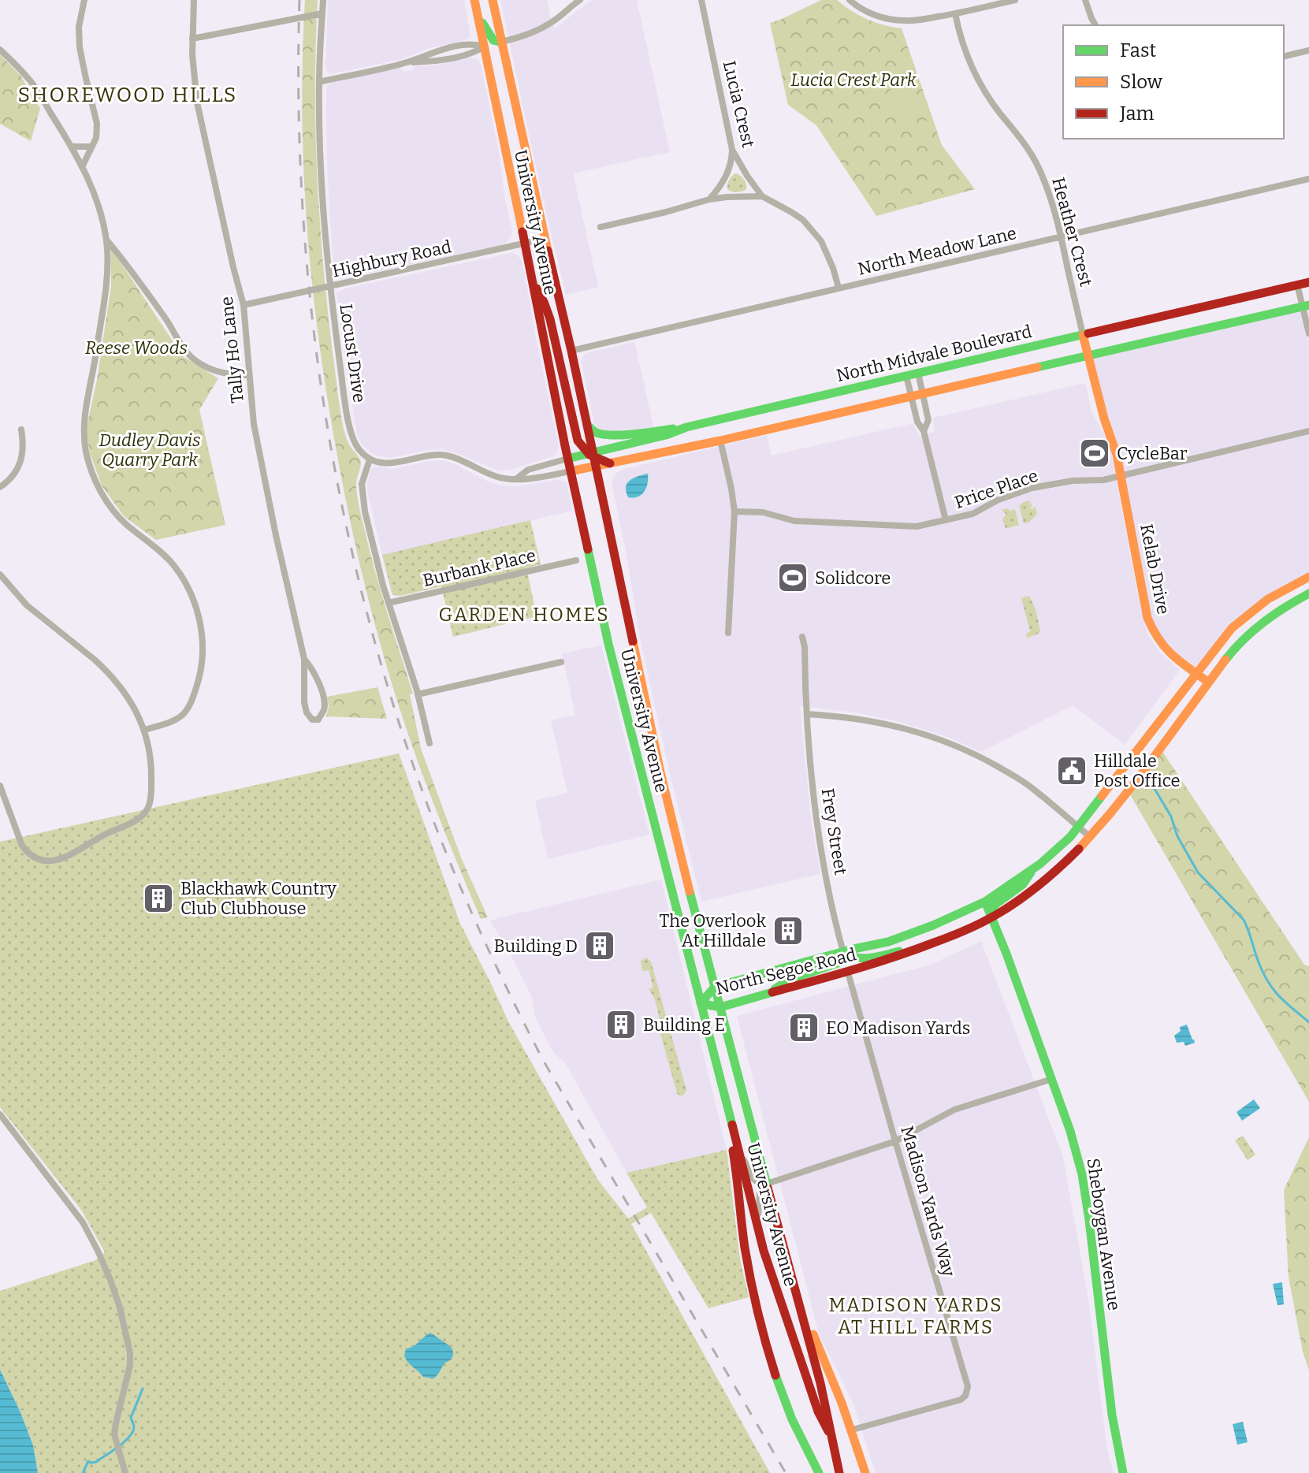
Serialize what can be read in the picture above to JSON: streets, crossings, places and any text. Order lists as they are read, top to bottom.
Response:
{
  "streets": {
    "main road": [
      "University Avenue",
      "Heather Crest",
      "North Midvale Boulevard",
      "Kelab Drive",
      "North Segoe Road",
      "Sheboygan Avenue"
    ],
    "street": [
      "Lucia Crest",
      "North Meadow Lane",
      "Highbury Road",
      "Tally Ho Lane",
      "Locust Drive",
      "Price Place",
      "Burbank Place",
      "Frey Street",
      "Madison Yards Way"
    ]
  },
  "crossings": [
    ["Lucia Crest", "North Meadow Lane"],
    ["University Avenue", "North Meadow Lane"],
    ["University Avenue", "Highbury Road"],
    ["University Avenue", "North Midvale Boulevard"],
    ["University Avenue", "North Segoe Road"],
    ["Heather Crest", "North Meadow Lane"],
    ["Heather Crest", "North Midvale Boulevard"],
    ["Heather Crest", "Price Place"],
    ["Heather Crest", "Kelab Drive"],
    ["Highbury Road", "Tally Ho Lane"],
    ["Highbury Road", "Locust Drive"],
    ["Price Place", "Kelab Drive"],
    ["Kelab Drive", "North Segoe Road"],
    ["Frey Street", "North Segoe Road"],
    ["North Segoe Road", "Madison Yards Way"],
    ["North Segoe Road", "Sheboygan Avenue"]
  ],
  "districts": ["SHOREWOOD HILLS", "GARDEN HOMES", "MADISON YARDS AT HILL FARMS"],
  "parks": ["Lucia Crest Park", "Reese Woods", "Dudley Davis Quarry Park"],
  "places": {
    "sports": ["CycleBar", "Solidcore"],
    "public building": ["Hilldale Post Office"],
    "building": [
      "Blackhawk Country Club Clubhouse",
      "The Overlook At Hilldale",
      "Building D",
      "Building E",
      "EO Madison Yards"
    ]
  },
  "legend": ["Fast", "Slow", "Jam"]
}
